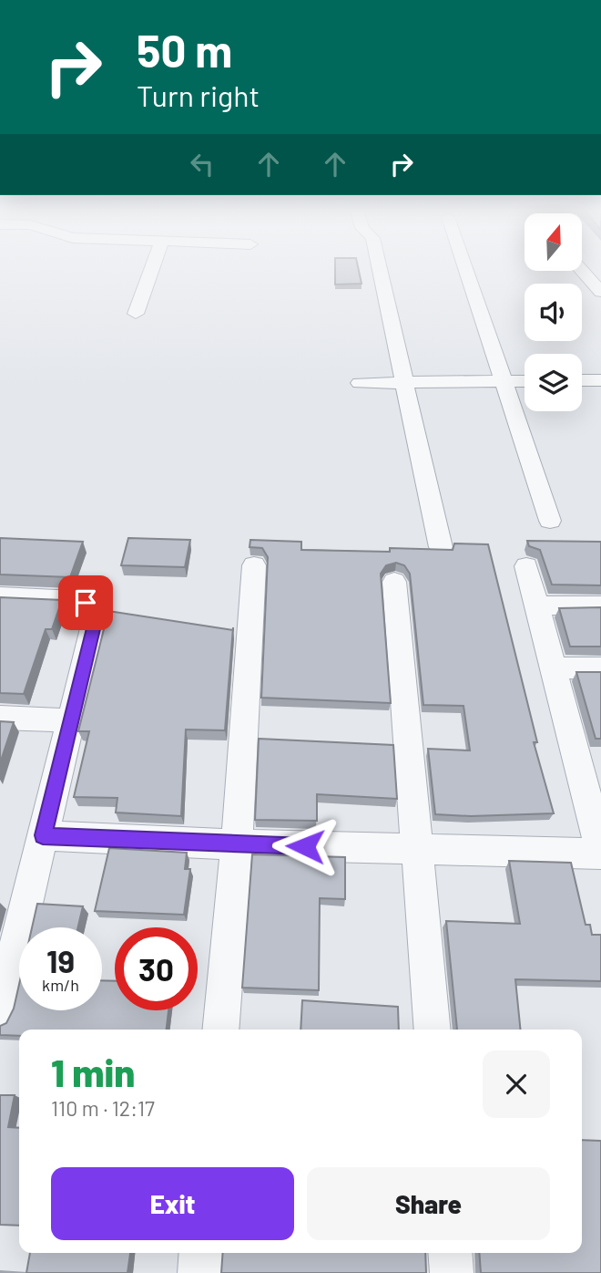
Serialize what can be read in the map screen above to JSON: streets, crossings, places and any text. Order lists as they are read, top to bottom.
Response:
{
  "north": "top",
  "page": {
    "turn": ["50 m", "Turn right"],
    "speed": "19 km/h",
    "limit": "30",
    "heading": ["1 min", "110 m · 12:17"],
    "buttons": ["Exit", "Share"]
  }
}
